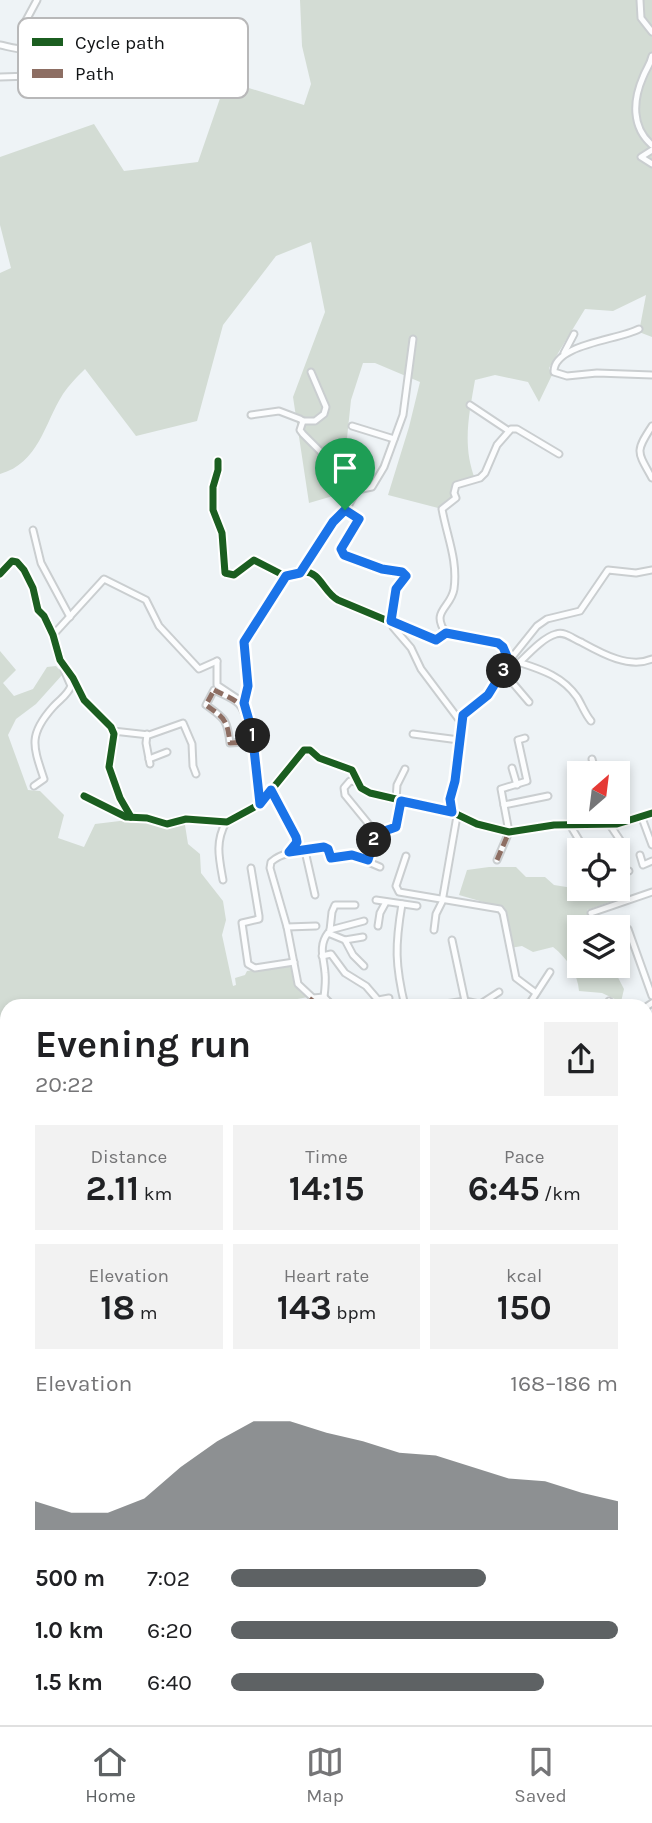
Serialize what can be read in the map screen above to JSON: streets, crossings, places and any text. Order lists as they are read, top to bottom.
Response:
{
  "legend": ["Cycle path", "Path"],
  "north": "top right",
  "page": {
    "pins": ["3", "1", "2"],
    "heading": ["Evening run", "20:22"],
    "stats": [
      ["Distance", "2.11 km"],
      ["Time", "14:15"],
      ["Pace", "6:45 /km"],
      ["Elevation", "18 m"],
      ["Heart rate", "143 bpm"],
      ["kcal", "150"]
    ],
    "chart": ["Elevation", "168–186 m"],
    "list": [
      {
        "name": "500 m",
        "note": "7:02"
      },
      {
        "name": "1.0 km",
        "note": "6:20"
      },
      {
        "name": "1.5 km",
        "note": "6:40"
      }
    ],
    "tabs": ["Home", "Map", "Saved"]
  }
}
